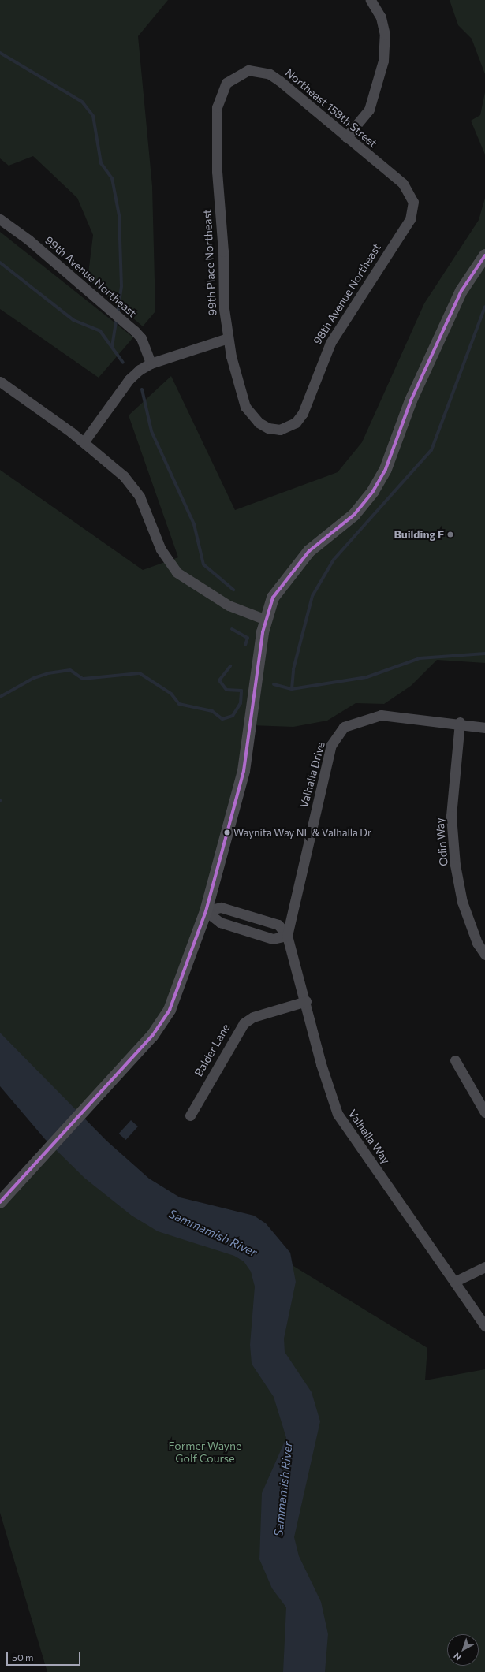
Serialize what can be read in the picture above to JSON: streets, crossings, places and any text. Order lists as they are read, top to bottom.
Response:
{
  "streets": {
    "street": [
      "Northeast 158th Street",
      "99th Place Northeast",
      "99th Avenue Northeast",
      "98th Avenue Northeast",
      "Valhalla Drive",
      "Odin Way",
      "Balder Lane",
      "Valhalla Way"
    ]
  },
  "crossings": [
    ["Northeast 158th Street", "99th Place Northeast"],
    ["Northeast 158th Street", "98th Avenue Northeast"],
    ["99th Place Northeast", "98th Avenue Northeast"],
    ["Valhalla Drive", "Odin Way"],
    ["Valhalla Drive", "Valhalla Way"],
    ["Balder Lane", "Valhalla Way"]
  ],
  "water": ["Sammamish River"],
  "parks": ["Former Wayne Golf Course"],
  "places": ["Building F", "Waynita Way NE & Valhalla Dr"],
  "scale_bar": "50 m",
  "north": "bottom left"
}
